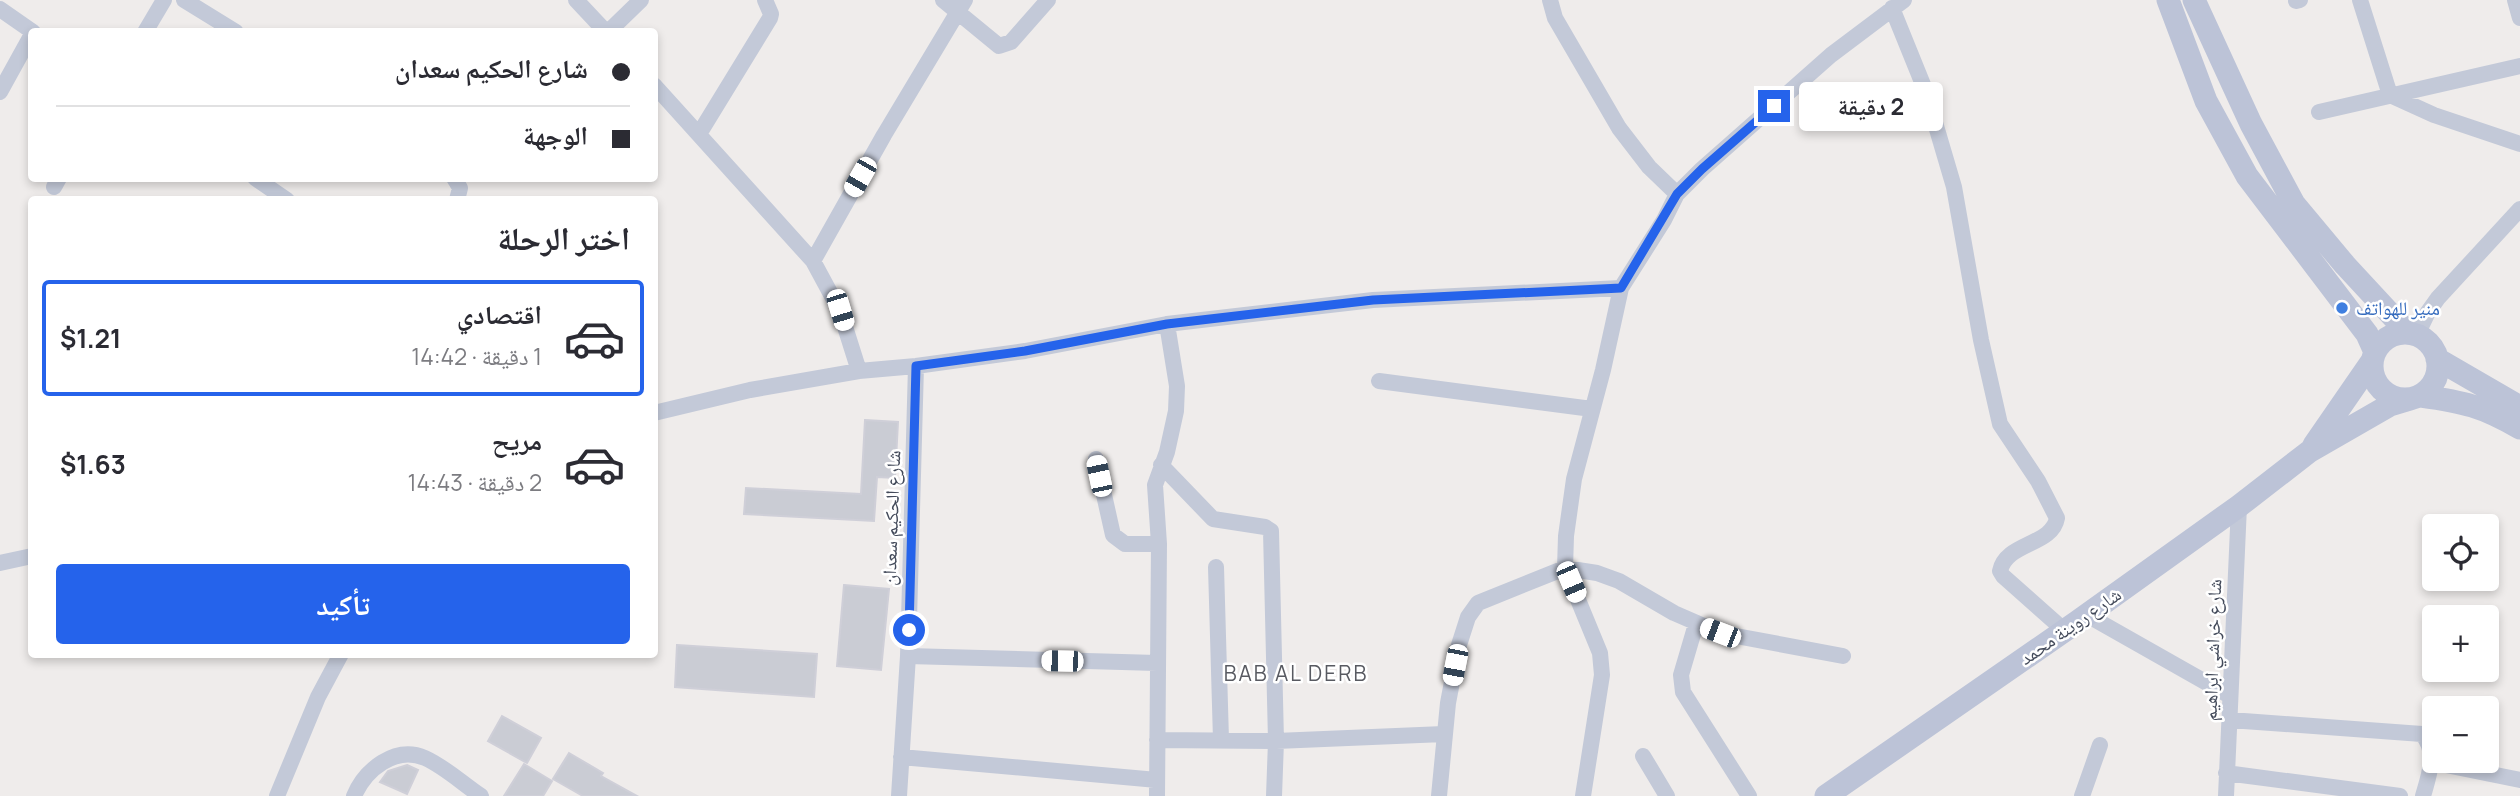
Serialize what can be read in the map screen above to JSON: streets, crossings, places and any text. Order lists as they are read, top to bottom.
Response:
{
  "streets": {
    "main road": ["شارع روينة محمد"],
    "street": ["شارع الحكيم سعدان", "شارع خراشي ابراهيم"]
  },
  "crossings": [
    ["شارع روينة محمد", "شارع خراشي ابراهيم"]
  ],
  "districts": ["BAB AL DERB"],
  "places": ["منير للهواتف"],
  "page": {
    "banner": ["شارع الحكيم سعدان", "الوجهة"],
    "bubble": "2 دقيقة",
    "heading": "اختر الرحلة",
    "list": [
      {
        "name": "اقتصادي",
        "note": "1 دقيقة · 14:42",
        "value": "$1.21"
      },
      {
        "name": "مريح",
        "note": "2 دقيقة · 14:43",
        "value": "$1.63"
      }
    ],
    "map_buttons": ["+", "−"],
    "buttons": "تأكيد"
  }
}
